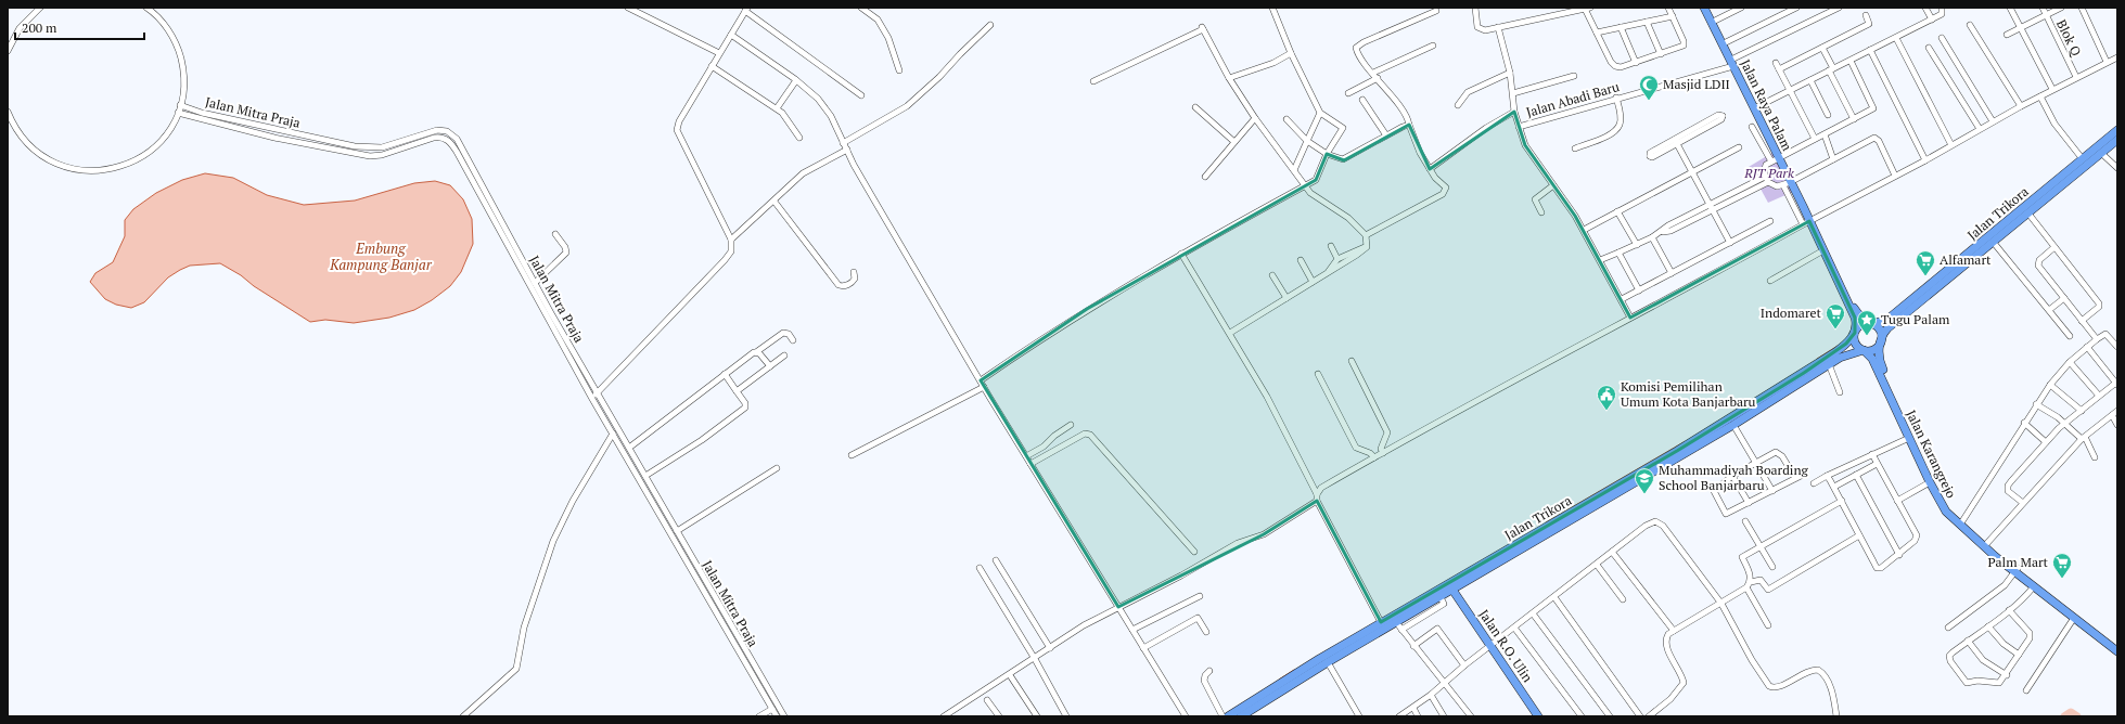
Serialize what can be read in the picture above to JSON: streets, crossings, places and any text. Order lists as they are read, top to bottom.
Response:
{
  "streets": {
    "main road": [
      "Jalan Raya Palam",
      "Jalan Trikora",
      "Jalan Karangrejo",
      "Jalan R.O. Ulin"
    ],
    "street": ["Blok Q", "Jalan Abadi Baru", "Jalan Mitra Praja"]
  },
  "crossings": [
    ["Jalan Abadi Baru", "Jalan Raya Palam"],
    ["Jalan Raya Palam", "Jalan Trikora"],
    ["Jalan Raya Palam", "Jalan Karangrejo"],
    ["Jalan Trikora", "Jalan Karangrejo"],
    ["Jalan Trikora", "Jalan R.O. Ulin"]
  ],
  "water": ["Embung Kampung Banjar"],
  "parks": ["RJT Park"],
  "places": {
    "mosque": ["Masjid LDII"],
    "supermarket": ["Alfamart", "Indomaret", "Palm Mart"],
    "place": ["Tugu Palam"],
    "public building": ["Komisi Pemilihan Umum Kota Banjarbaru"],
    "school or university": ["Muhammadiyah Boarding School Banjarbaru"]
  },
  "scale_bar": "200 m"
}
